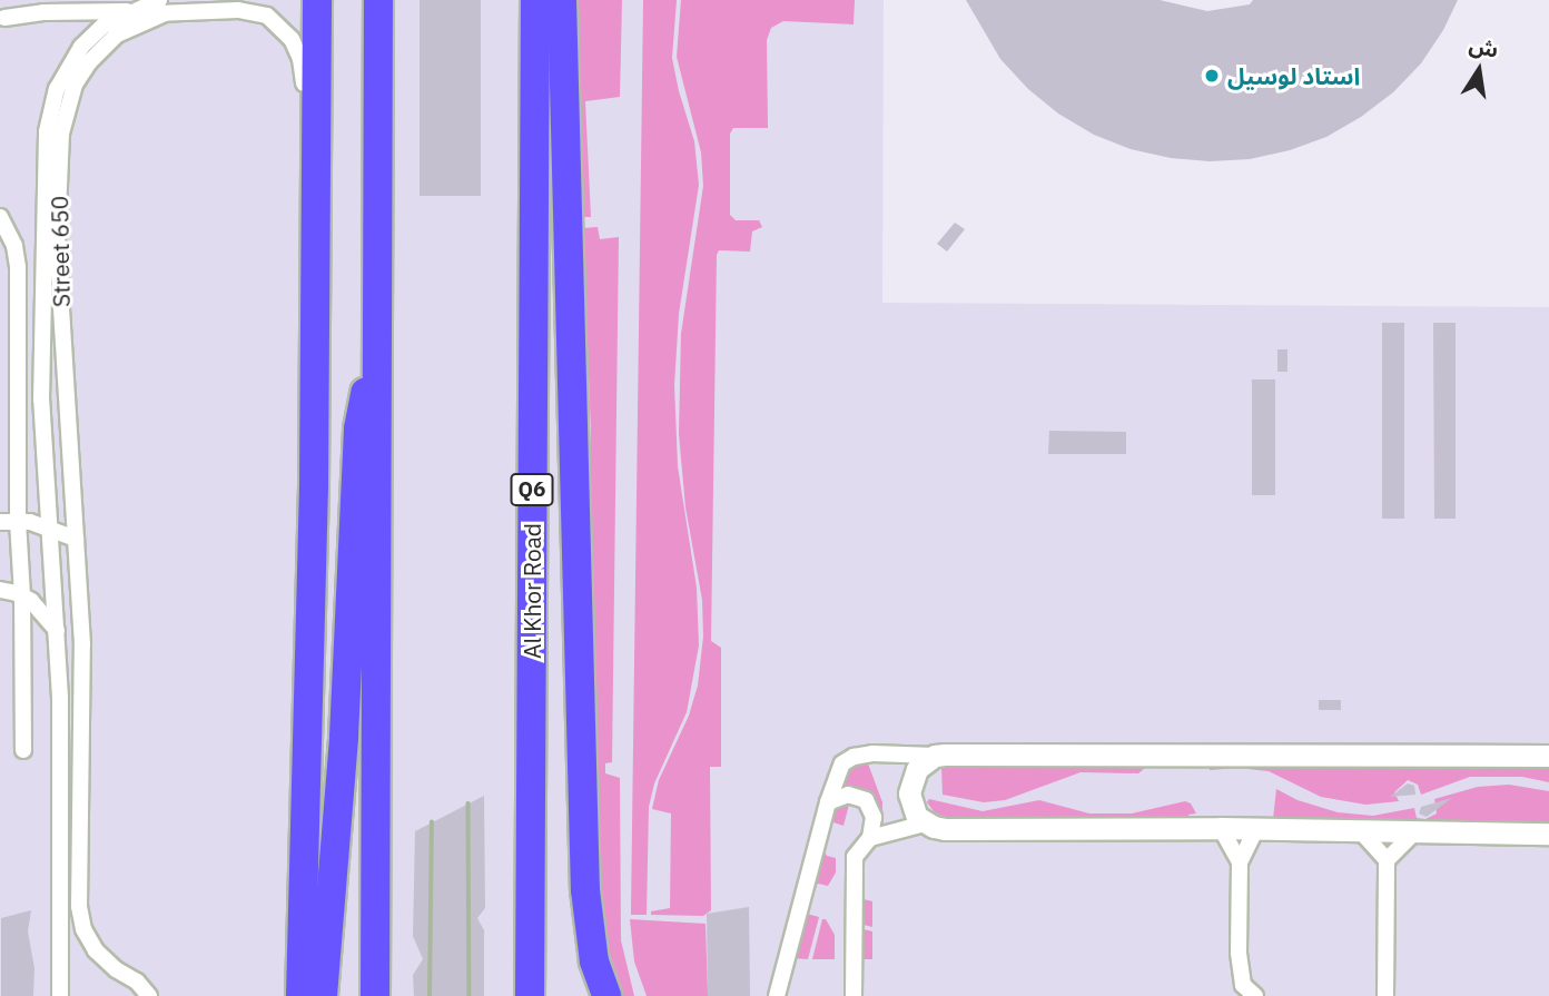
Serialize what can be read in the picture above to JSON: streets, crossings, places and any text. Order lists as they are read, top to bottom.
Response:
{
  "streets": {
    "highway": ["Q6", "Al Khor Road"],
    "street": ["Street 650"]
  },
  "places": ["استاد لوسيل"],
  "north": "top"
}
